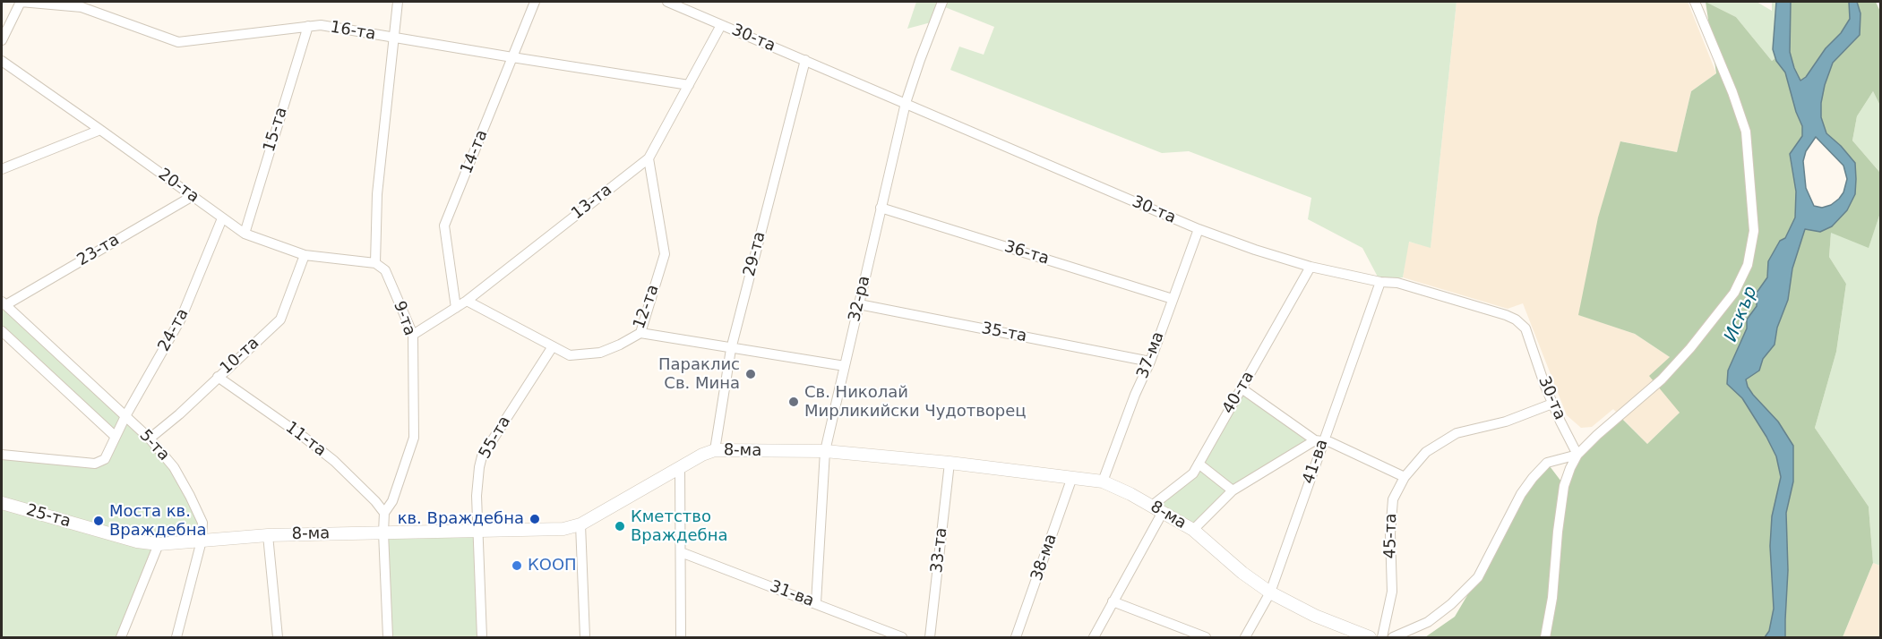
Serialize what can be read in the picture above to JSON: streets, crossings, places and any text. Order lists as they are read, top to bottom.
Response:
{
  "streets": {
    "street": [
      "16-та",
      "30-та",
      "15-та",
      "14-та",
      "20-та",
      "13-та",
      "23-та",
      "36-та",
      "29-та",
      "32-ра",
      "12-та",
      "9-та",
      "24-та",
      "35-та",
      "37-ма",
      "10-та",
      "40-та",
      "55-та",
      "11-та",
      "5-та",
      "8-ма",
      "41-ва",
      "25-та",
      "45-та",
      "33-та",
      "38-ма",
      "31-ва"
    ]
  },
  "crossings": [
    ["16-та", "15-та"],
    ["16-та", "14-та"],
    ["16-та", "13-та"],
    ["30-та", "13-та"],
    ["30-та", "29-та"],
    ["30-та", "32-ра"],
    ["30-та", "37-ма"],
    ["30-та", "40-та"],
    ["30-та", "41-ва"],
    ["30-та", "45-та"],
    ["15-та", "20-та"],
    ["14-та", "13-та"],
    ["20-та", "23-та"],
    ["20-та", "9-та"],
    ["20-та", "24-та"],
    ["20-та", "10-та"],
    ["13-та", "12-та"],
    ["13-та", "9-та"],
    ["23-та", "5-та"],
    ["36-та", "32-ра"],
    ["36-та", "37-ма"],
    ["29-та", "8-ма"],
    ["32-ра", "35-та"],
    ["32-ра", "8-ма"],
    ["32-ра", "31-ва"],
    ["12-та", "55-та"],
    ["9-та", "11-та"],
    ["9-та", "8-ма"],
    ["24-та", "5-та"],
    ["35-та", "37-ма"],
    ["37-ма", "8-ма"],
    ["10-та", "11-та"],
    ["10-та", "5-та"],
    ["40-та", "8-ма"],
    ["55-та", "8-ма"],
    ["5-та", "8-ма"],
    ["8-ма", "41-ва"],
    ["8-ма", "25-та"],
    ["8-ма", "33-та"],
    ["8-ма", "38-ма"]
  ],
  "water": ["Искър"],
  "places": [
    "Параклис Св. Мина",
    "Св. Николай Мирликийски Чудотворец",
    "кв. Враждебна",
    "Моста кв. Враждебна",
    "Кметство Враждебна",
    "КООП"
  ]
}
